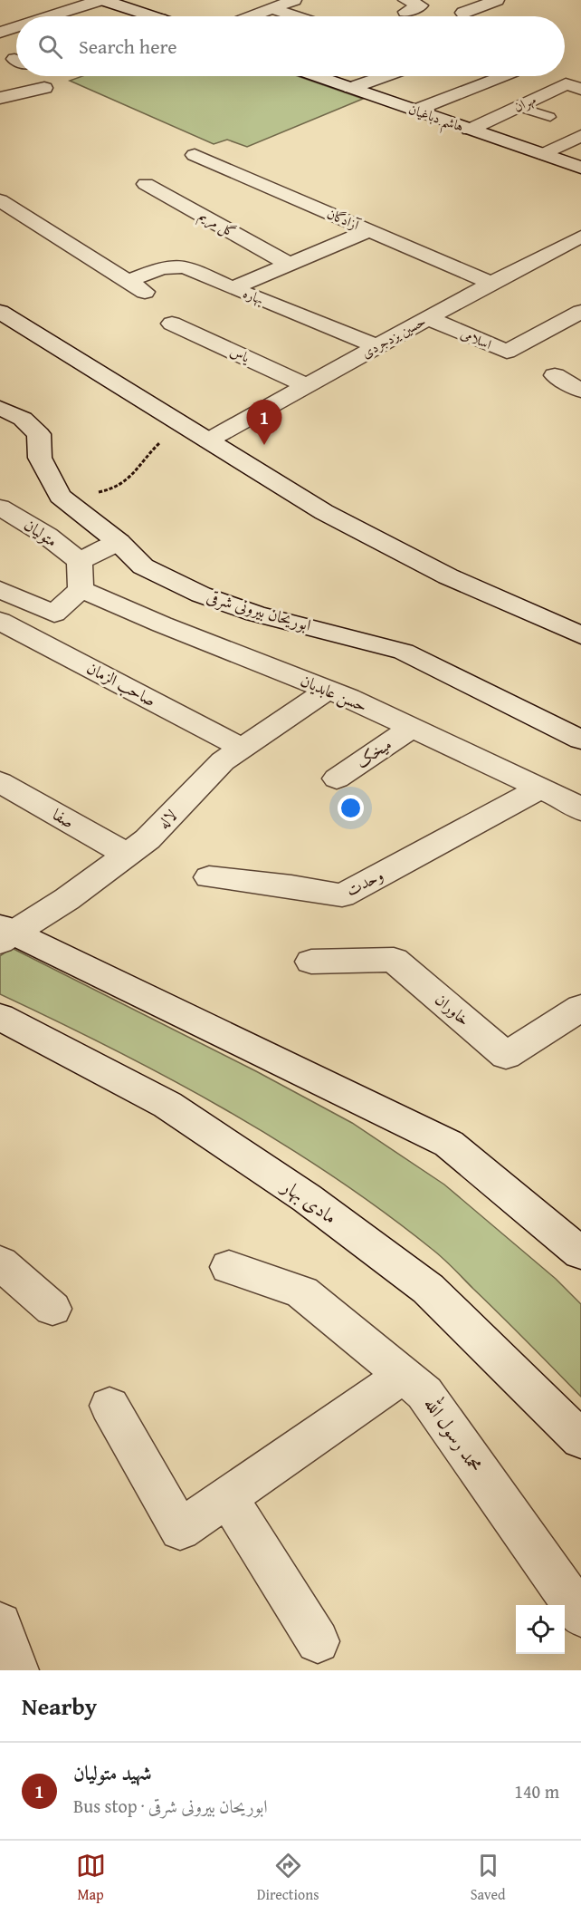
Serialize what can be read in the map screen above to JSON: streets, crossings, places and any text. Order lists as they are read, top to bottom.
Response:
{
  "streets": {
    "street": [
      "مهران",
      "هاشم دباغیان",
      "آزادگان",
      "گل مریم",
      "بهاره",
      "حسین یزدجردی",
      "اسلامی",
      "یاس",
      "متولیان",
      "ابوریحان بیرونی شرقی",
      "صاحب الزمان",
      "حسن عابدیان",
      "میخک",
      "صفا",
      "لاله",
      "وحدت",
      "خاوران",
      "مادی بهار",
      "محمد رسول الله"
    ]
  },
  "crossings": [
    ["مهران", "هاشم دباغیان"],
    ["آزادگان", "حسین یزدجردی"],
    ["بهاره", "حسین یزدجردی"],
    ["حسین یزدجردی", "اسلامی"],
    ["حسین یزدجردی", "یاس"],
    ["صاحب الزمان", "لاله"],
    ["حسن عابدیان", "میخک"],
    ["حسن عابدیان", "لاله"],
    ["حسن عابدیان", "وحدت"],
    ["صفا", "لاله"]
  ],
  "page": {
    "search": "Search here",
    "pins": "1",
    "heading": "Nearby",
    "list": [
      {
        "mark": "1",
        "name": "شهید متولیان",
        "note": "Bus stop · ابوریحان بیرونی شرقی",
        "value": "140 m"
      }
    ],
    "nav": ["Map", "Directions", "Saved"]
  }
}
